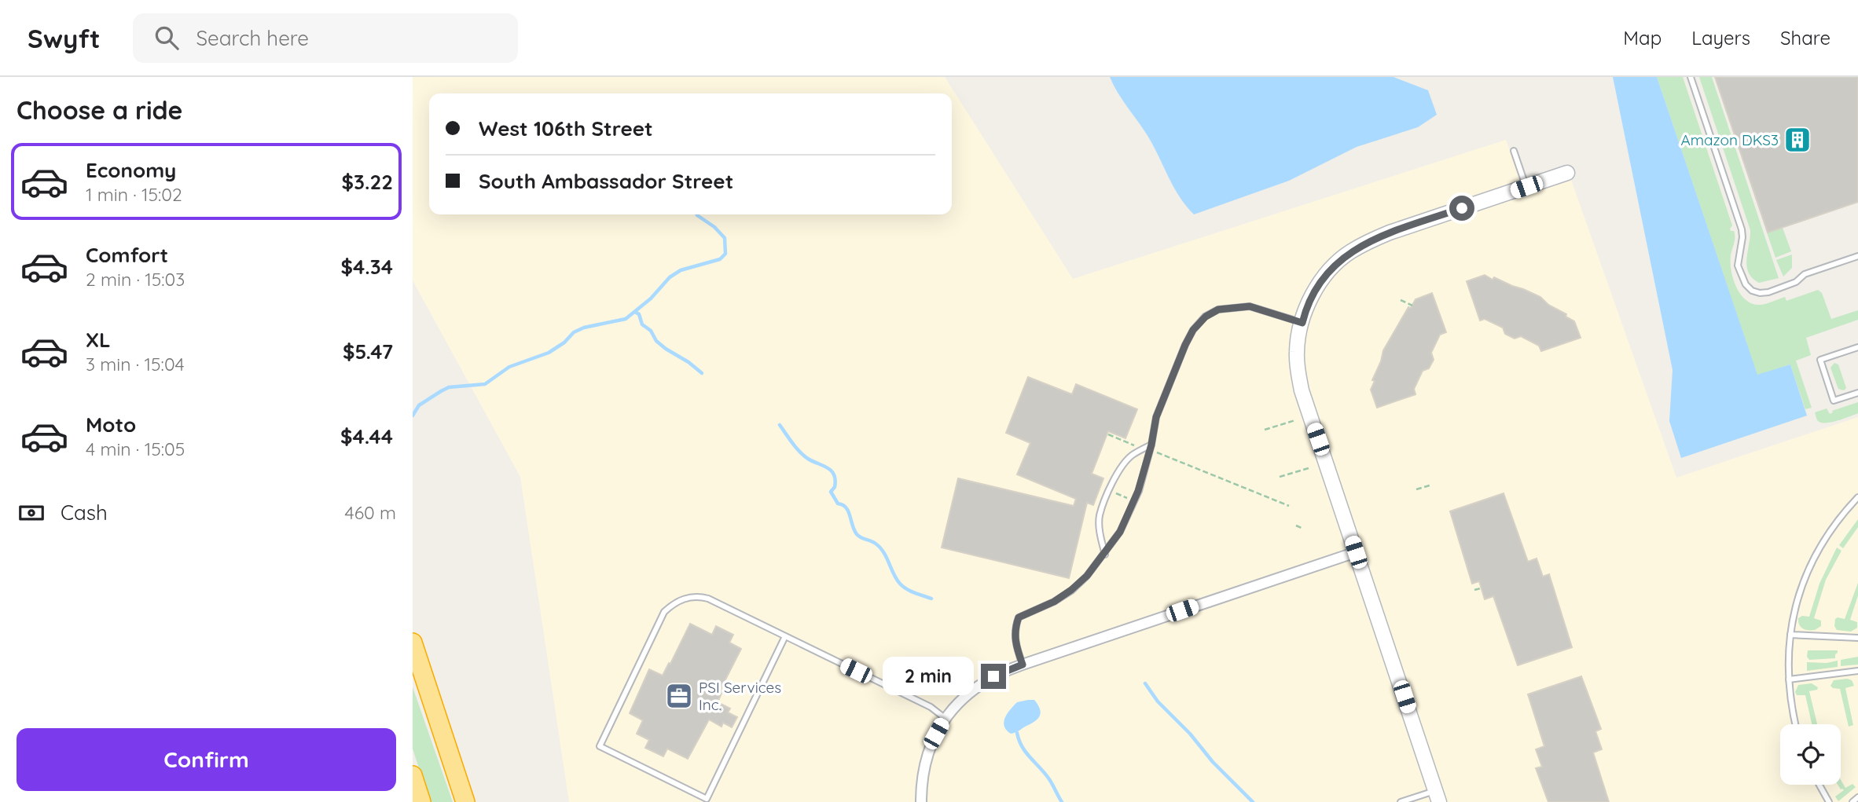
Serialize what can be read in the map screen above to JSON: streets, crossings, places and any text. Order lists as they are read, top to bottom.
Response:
{
  "places": {
    "building": ["Amazon DKS3"],
    "office": ["PSI Services Inc."]
  },
  "page": {
    "header": "Swyft",
    "search": "Search here",
    "nav": ["Map", "Layers", "Share"],
    "heading": "Choose a ride",
    "banner": ["West 106th Street", "South Ambassador Street"],
    "list": [
      {
        "name": "Economy",
        "note": "1 min · 15:02",
        "value": "$3.22"
      },
      {
        "name": "Comfort",
        "note": "2 min · 15:03",
        "value": "$4.34"
      },
      {
        "name": "XL",
        "note": "3 min · 15:04",
        "value": "$5.47"
      },
      {
        "name": "Moto",
        "note": "4 min · 15:05",
        "value": "$4.44"
      }
    ],
    "pay": ["Cash", "460 m"],
    "bubble": "2 min",
    "buttons": "Confirm"
  }
}
